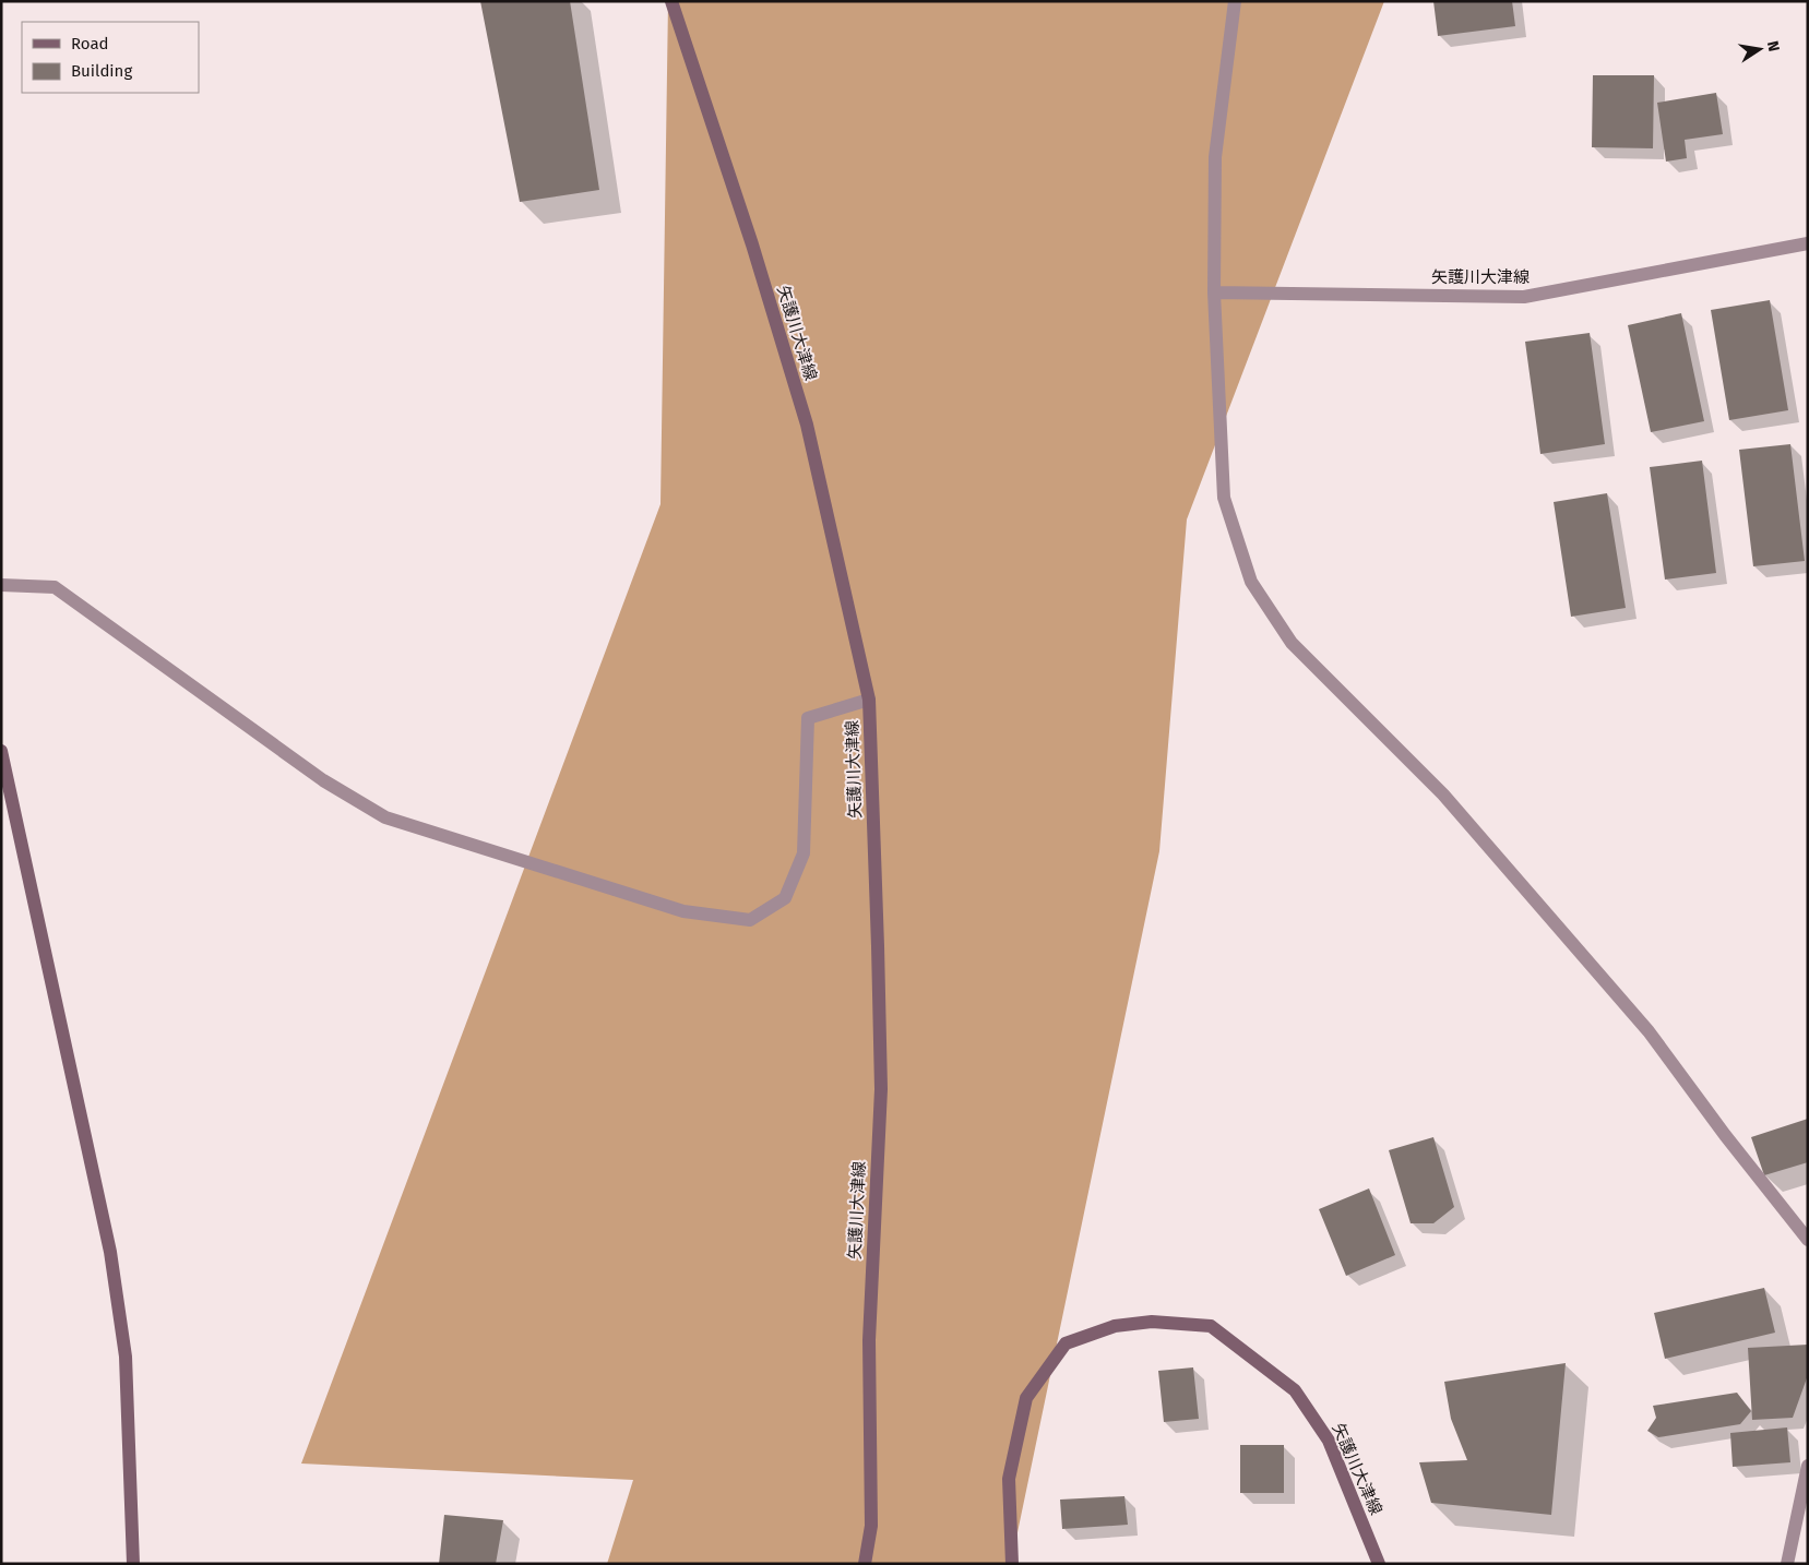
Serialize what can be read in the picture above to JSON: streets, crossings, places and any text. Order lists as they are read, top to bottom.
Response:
{
  "streets": {
    "main road": ["矢護川大津線"]
  },
  "legend": ["Road", "Building"],
  "north": "right"
}
